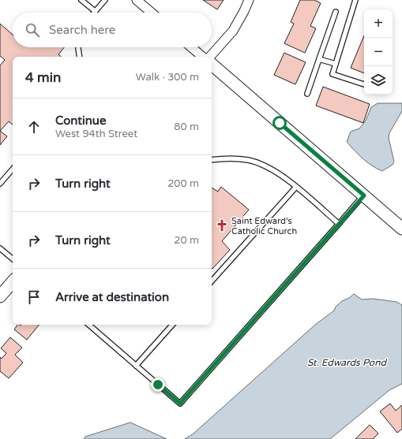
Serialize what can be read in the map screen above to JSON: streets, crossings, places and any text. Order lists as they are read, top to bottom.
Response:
{
  "water": ["St. Edwards Pond"],
  "places": {
    "church": ["Saint Edward's Catholic Church"]
  },
  "page": {
    "map_buttons": ["+", "−"],
    "search": "Search here",
    "heading": ["4 min", "Walk · 300 m"],
    "list": [
      ["Continue", "West 94th Street", "80 m"],
      ["Turn right", "200 m"],
      ["Turn right", "20 m"],
      "Arrive at destination"
    ]
  }
}
